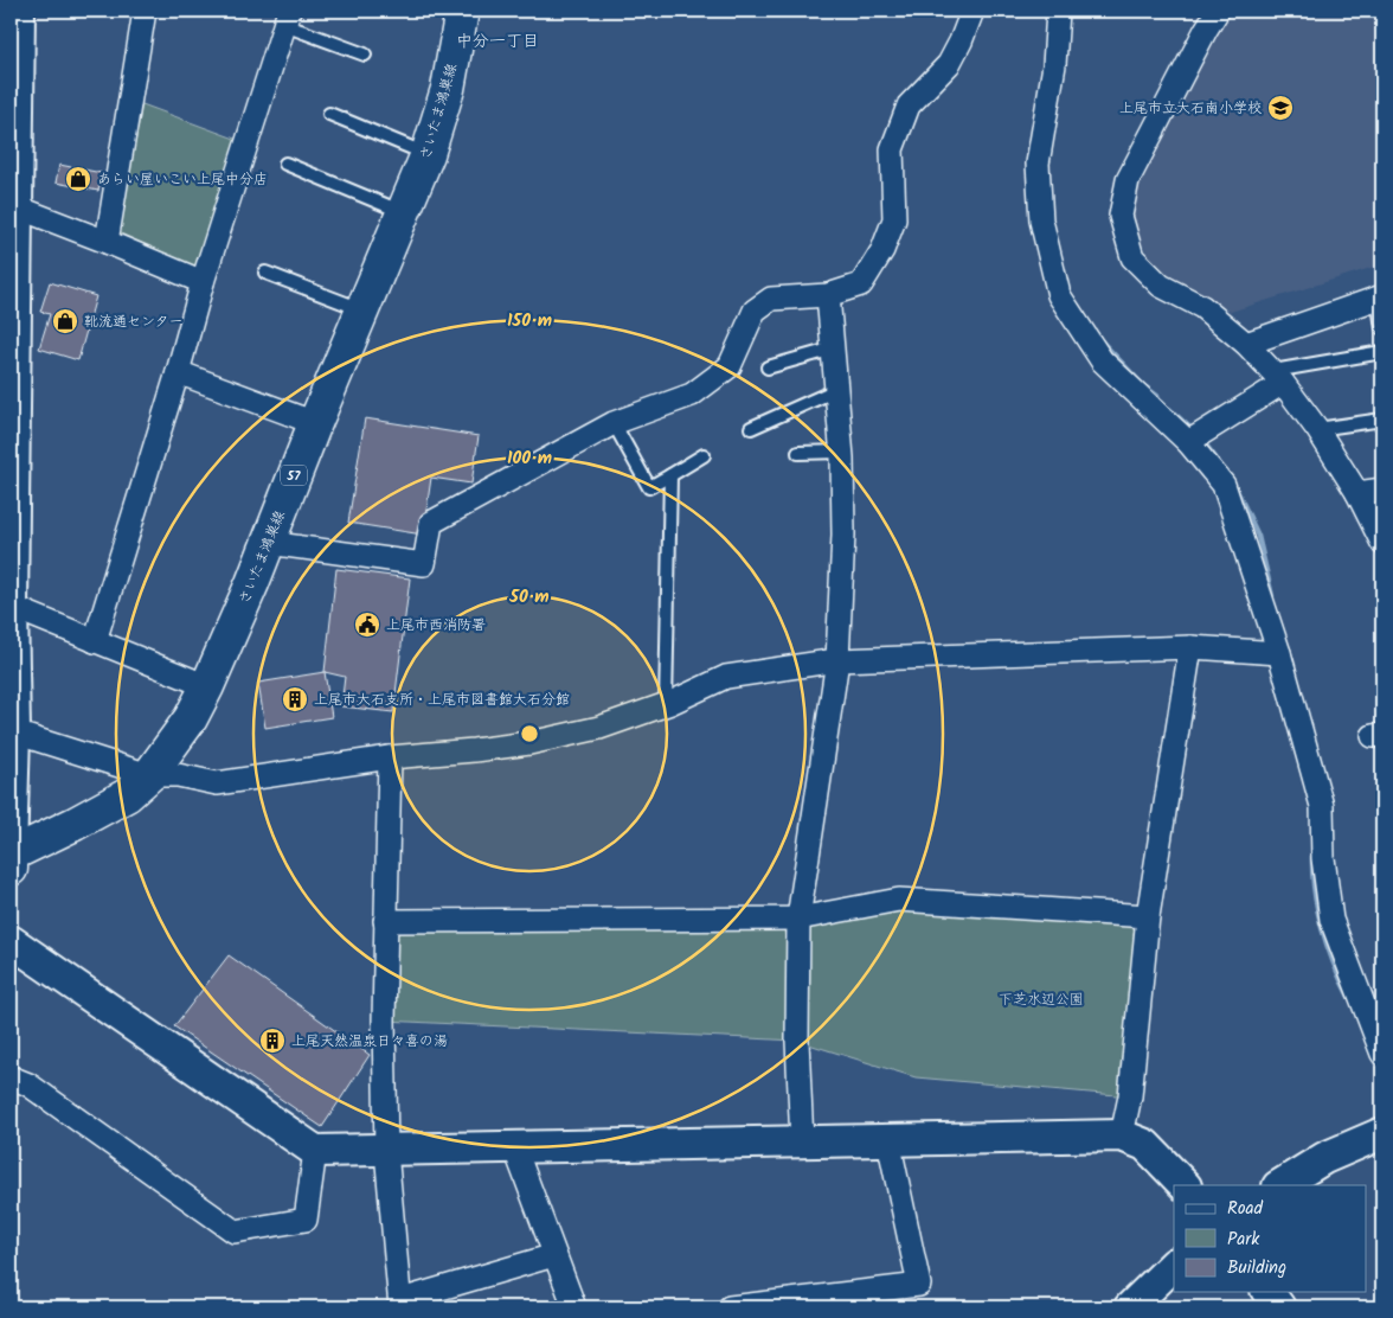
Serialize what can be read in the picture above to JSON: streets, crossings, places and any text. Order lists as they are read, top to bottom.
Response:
{
  "streets": {
    "main road": ["さいたま鴻巣線", "57"]
  },
  "districts": ["中分一丁目"],
  "parks": ["下芝水辺公園"],
  "places": {
    "school or university": ["上尾市立大石南小学校"],
    "shop": ["あらい屋いこい上尾中分店", "靴流通センター"],
    "public building": ["上尾市西消防署"],
    "building": ["上尾市大石支所・上尾市図書館大石分館", "上尾天然温泉日々喜の湯"]
  },
  "legend": ["Road", "Park", "Building"],
  "rings": ["150 m", "100 m", "50 m"]
}
